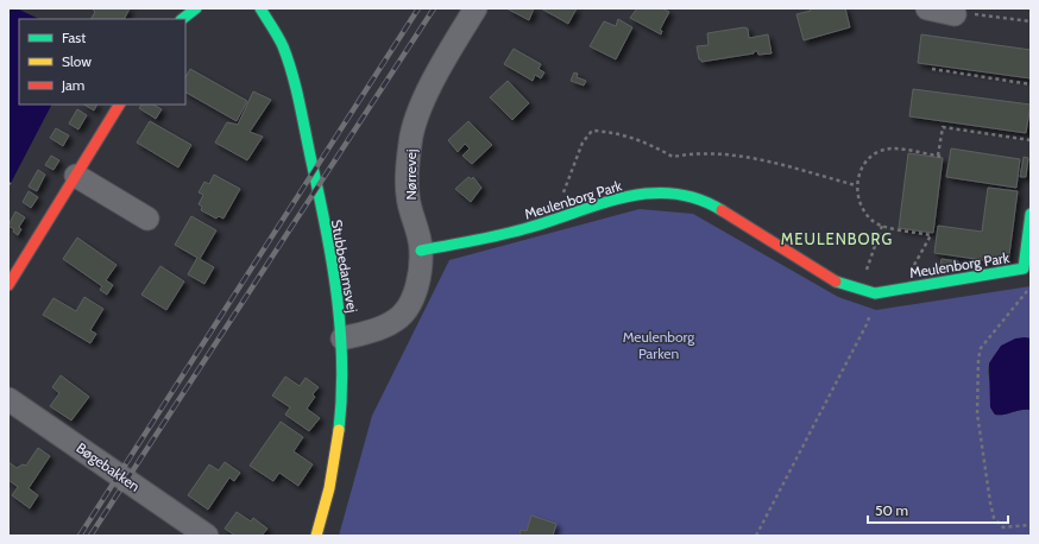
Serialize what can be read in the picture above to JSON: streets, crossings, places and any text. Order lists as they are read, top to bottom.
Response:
{
  "streets": {
    "street": [
      "Nørrevej",
      "Meulenborg Park",
      "Stubbedamsvej",
      "Bøgebakken"
    ]
  },
  "crossings": [
    ["Nørrevej", "Meulenborg Park"],
    ["Nørrevej", "Stubbedamsvej"]
  ],
  "districts": ["MEULENBORG"],
  "parks": ["Meulenborg Parken"],
  "legend": ["Fast", "Slow", "Jam"],
  "scale_bar": "50 m"
}
